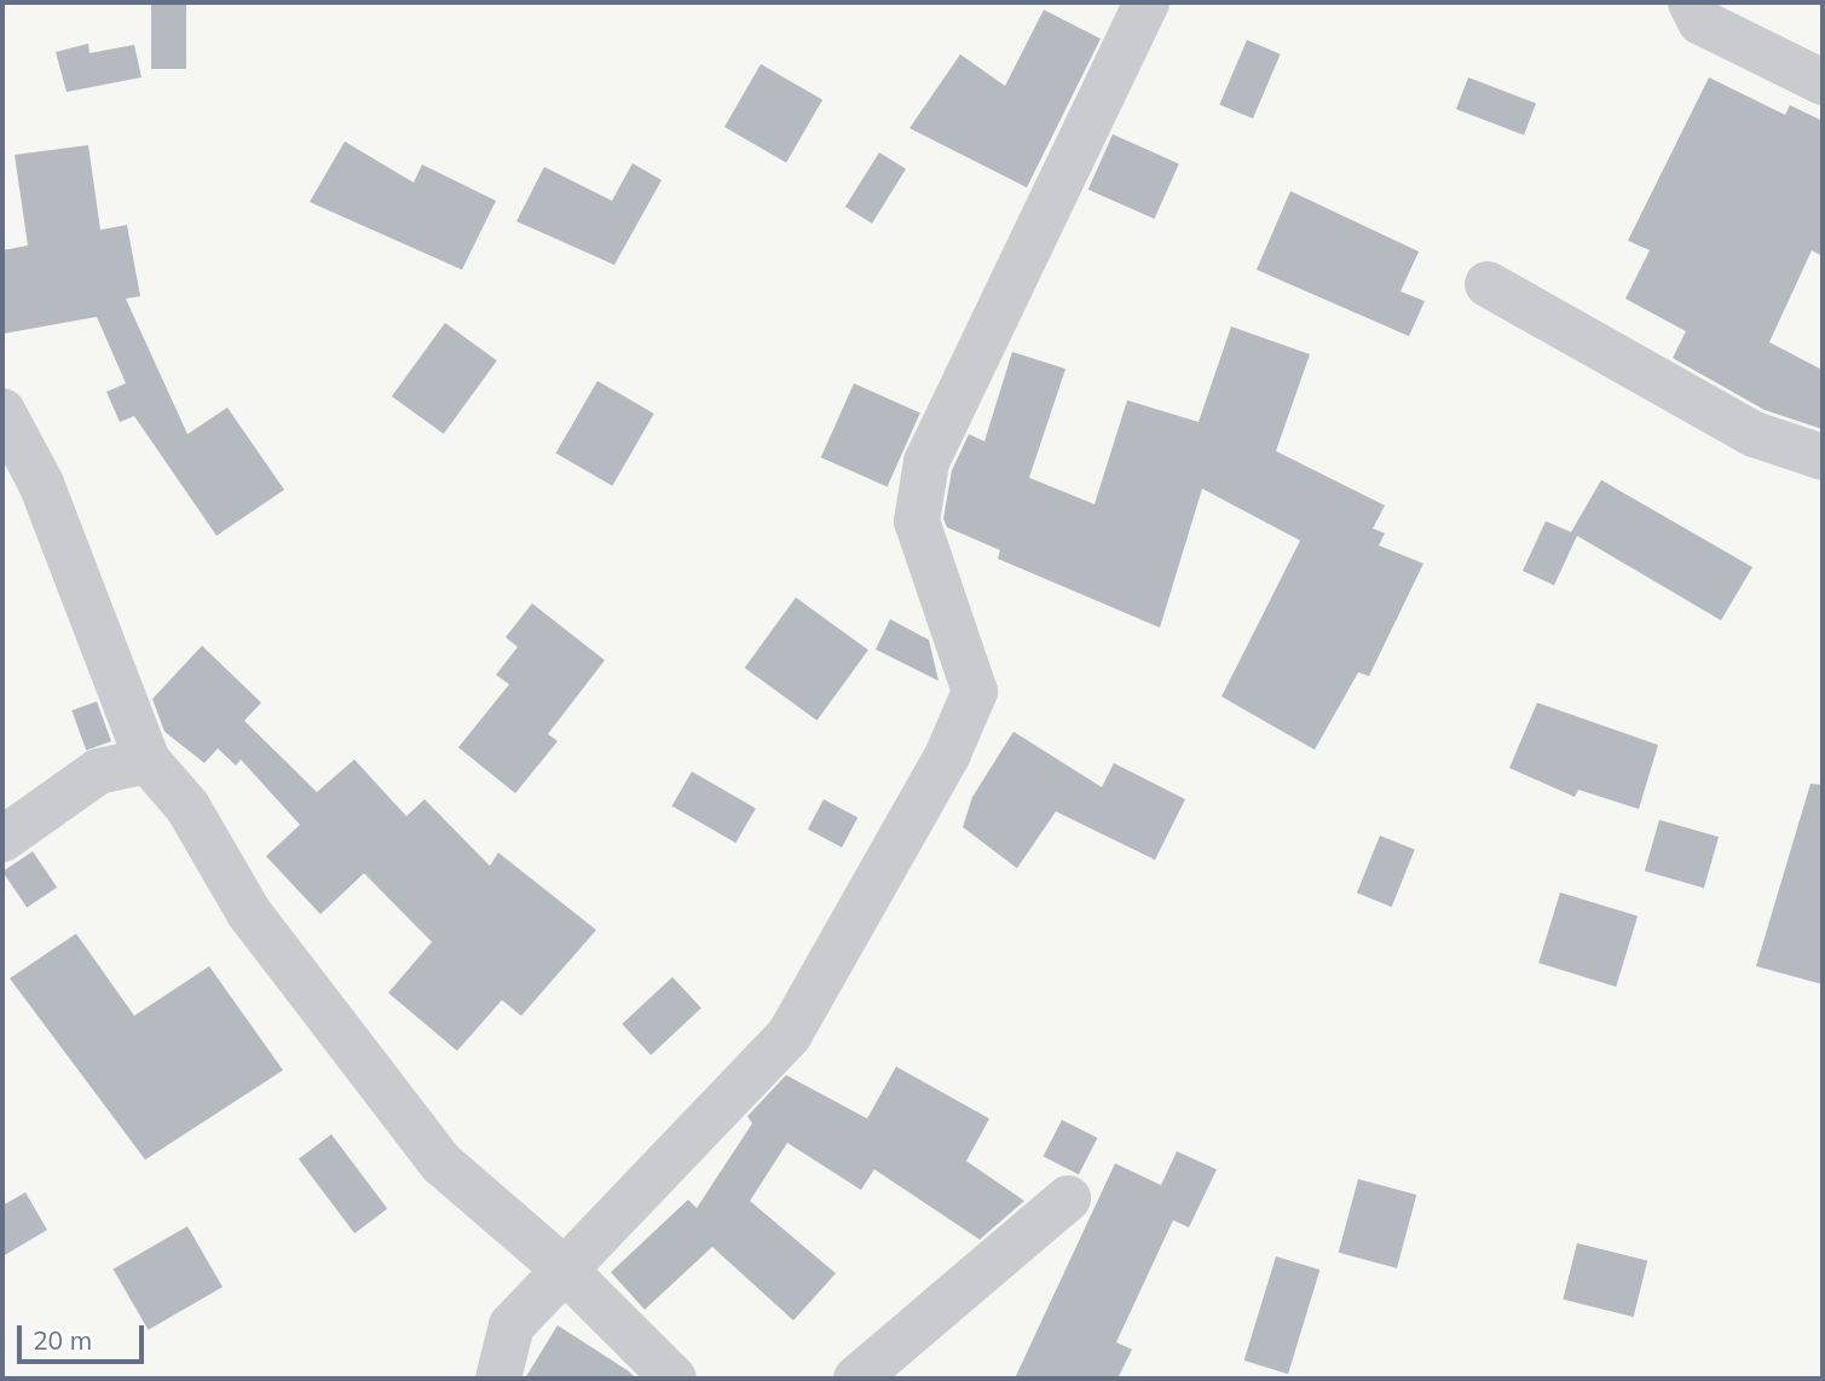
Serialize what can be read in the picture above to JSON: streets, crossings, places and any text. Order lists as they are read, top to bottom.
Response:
{
  "scale_bar": "20 m"
}
